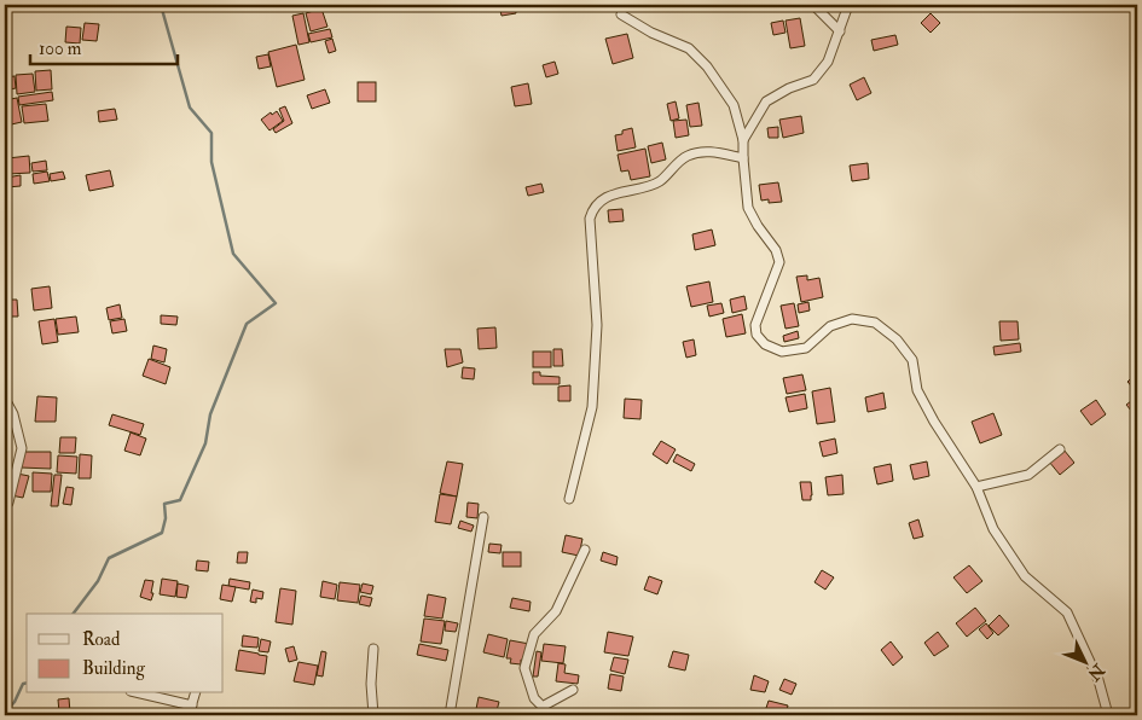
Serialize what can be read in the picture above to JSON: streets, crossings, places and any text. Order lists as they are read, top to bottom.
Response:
{
  "legend": ["Road", "Building"],
  "scale_bar": "100 m",
  "north": "bottom right"
}
